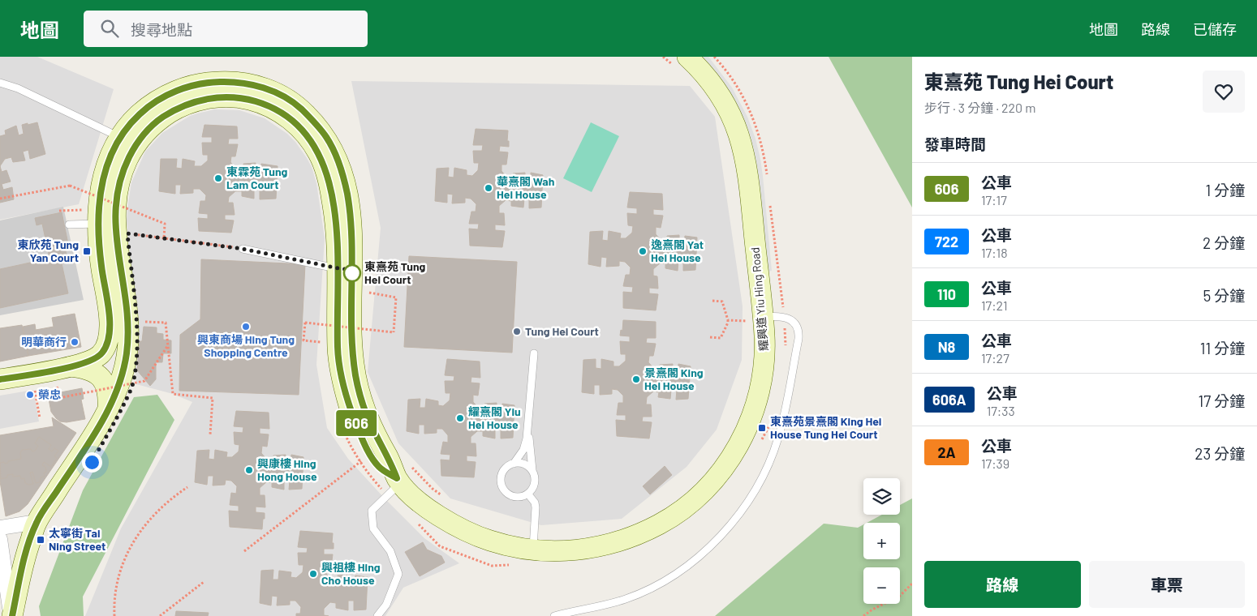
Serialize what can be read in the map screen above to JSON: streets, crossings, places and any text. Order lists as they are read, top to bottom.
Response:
{
  "streets": {
    "street": ["耀興道 Yiu Hing Road"]
  },
  "places": {
    "other": [
      "東霖苑 Tung Lam Court",
      "華熹閣 Wah Hei House",
      "逸熹閣 Yat Hei House",
      "東熹苑 Tung Hei Court",
      "興東商場 Hing Tung Shopping Centre",
      "Tung Hei Court",
      "明華商行",
      "景熹閣 King Hei House",
      "榮忠",
      "耀熹閣 Yiu Hei House",
      "興康樓 Hing Hong House",
      "興祖樓 Hing Cho House"
    ],
    "transit": ["東欣苑 Tung Yan Court", "東熹苑景熹閣 King Hei House Tung Hei Court", "太寧街 Tai Ning Street"]
  },
  "lines": ["bus line 606"],
  "page": {
    "header": "地圖",
    "search": "搜尋地點",
    "nav": ["地圖", "路線", "已儲存"],
    "on_map": "606",
    "heading": [
      ["東熹苑 Tung Hei Court", "步行 · 3 分鐘 · 220 m"],
      "發車時間"
    ],
    "list": [
      {
        "mark": "606",
        "name": "公車",
        "note": "17:17",
        "value": "1 分鐘"
      },
      {
        "mark": "722",
        "name": "公車",
        "note": "17:18",
        "value": "2 分鐘"
      },
      {
        "mark": "110",
        "name": "公車",
        "note": "17:21",
        "value": "5 分鐘"
      },
      {
        "mark": "N8",
        "name": "公車",
        "note": "17:27",
        "value": "11 分鐘"
      },
      {
        "mark": "606A",
        "name": "公車",
        "note": "17:33",
        "value": "17 分鐘"
      },
      {
        "mark": "2A",
        "name": "公車",
        "note": "17:39",
        "value": "23 分鐘"
      }
    ],
    "map_buttons": ["+", "−"],
    "buttons": ["路線", "車票"]
  }
}
